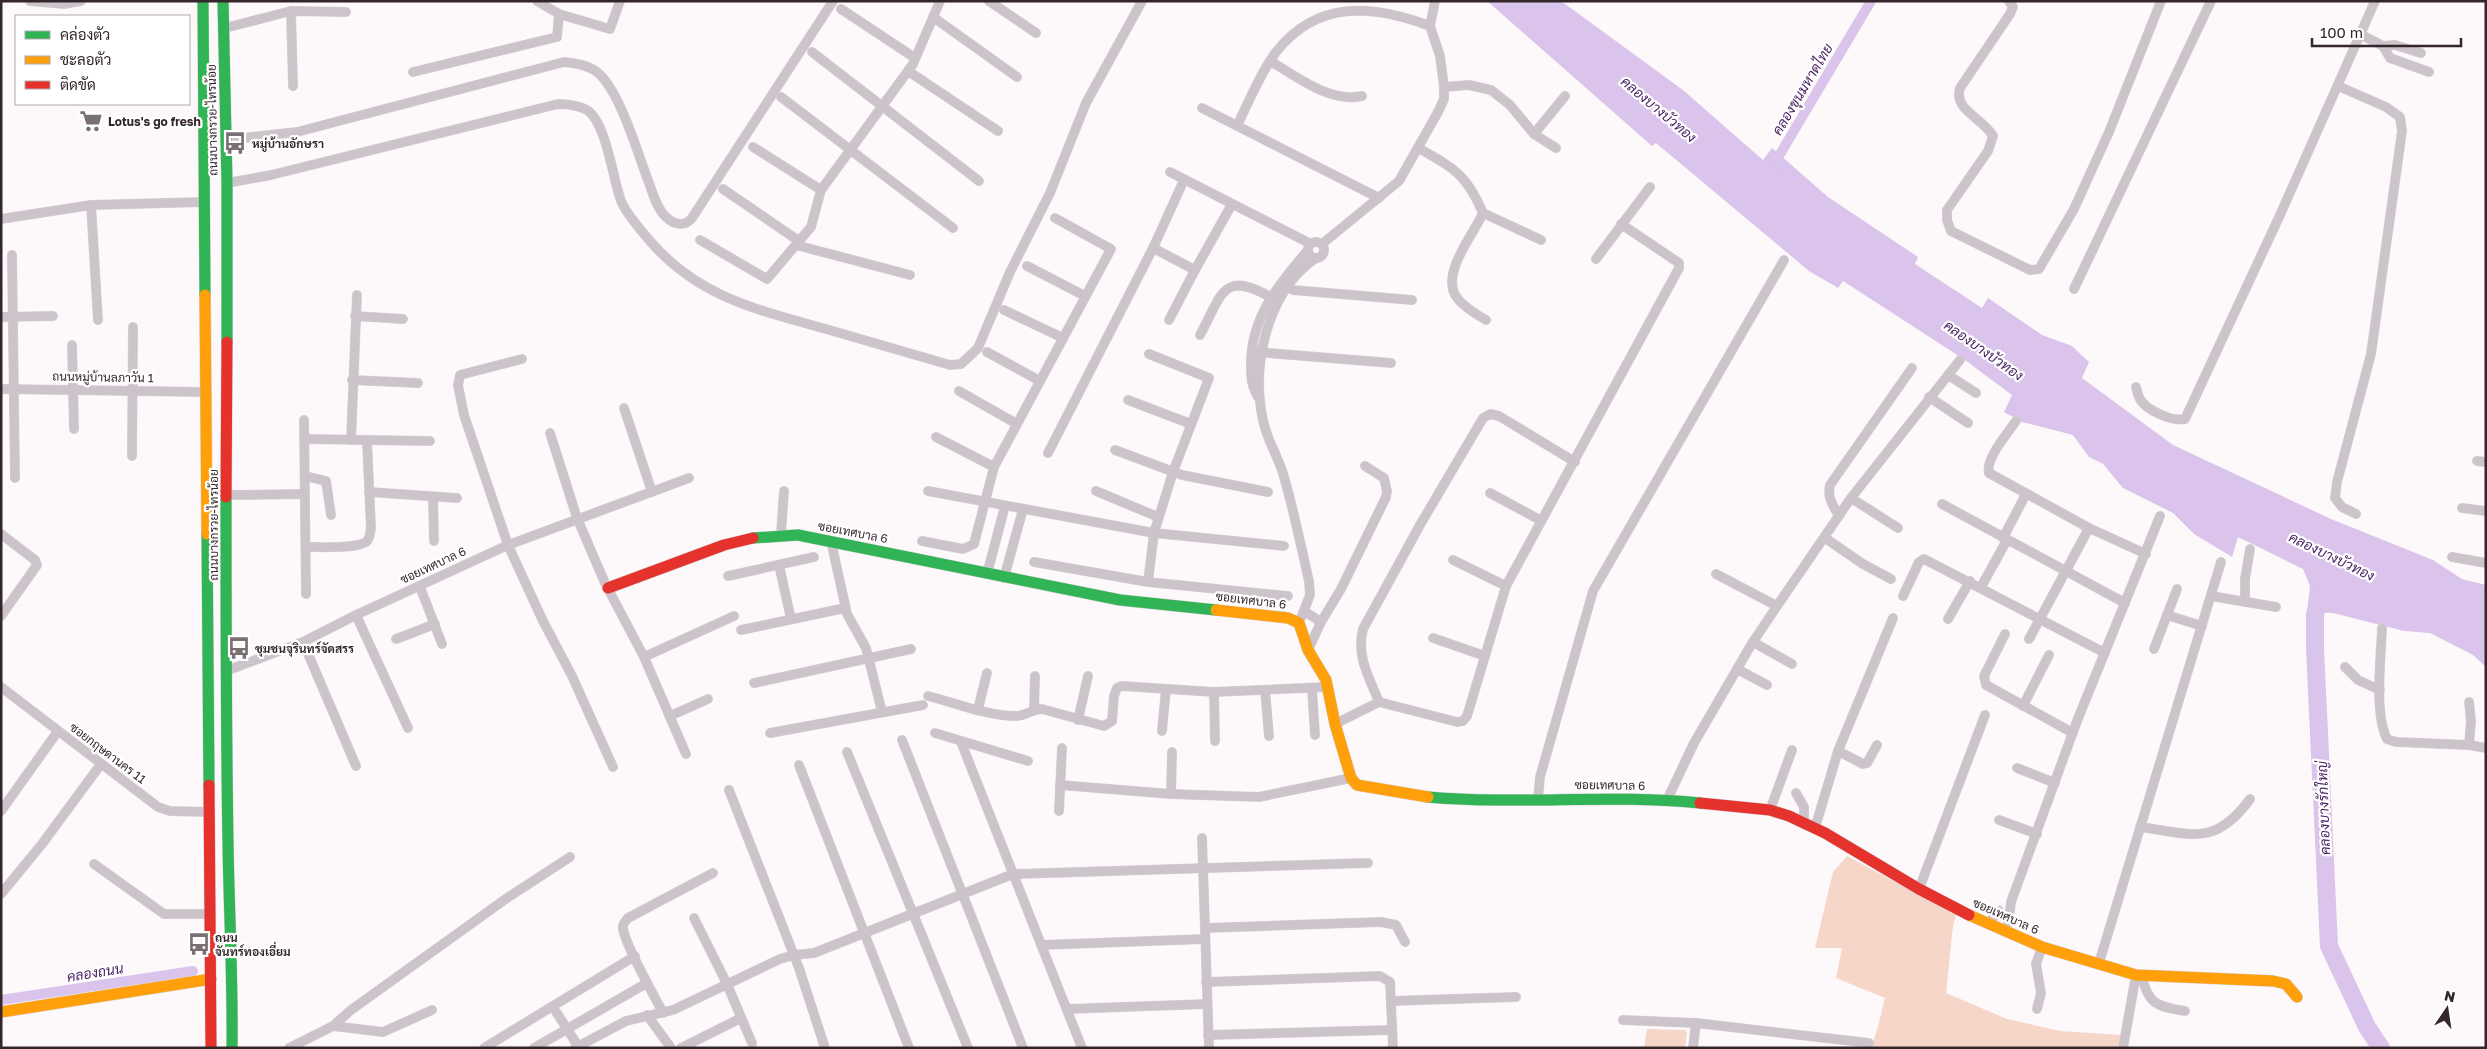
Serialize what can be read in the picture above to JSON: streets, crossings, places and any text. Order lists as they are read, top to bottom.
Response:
{
  "streets": {
    "main road": ["ถนนบางกรวย-ไทรน้อย", "ซอยเทศบาล 6"],
    "street": ["ถนนหมู่บ้านลภาวัน 1", "ซอยกฤษดานคร 11"]
  },
  "crossings": [
    ["ถนนบางกรวย-ไทรน้อย", "ถนนหมู่บ้านลภาวัน 1"],
    ["ถนนบางกรวย-ไทรน้อย", "ซอยเทศบาล 6"],
    ["ถนนบางกรวย-ไทรน้อย", "ซอยกฤษดานคร 11"]
  ],
  "water": [
    "คลองขุนมหาดไทย",
    "คลองบางบัวทอง",
    "คลองบางรักใหญ่",
    "คลองถนน"
  ],
  "places": {
    "supermarket": ["Lotus's go fresh"],
    "bus stop": ["หมู่บ้านอักษรา", "ชุมชนจุรินทร์จัดสรร", "ถนน จันทร์ทองเอี่ยม"]
  },
  "legend": ["คล่องตัว", "ชะลอตัว", "ติดขัด"],
  "scale_bar": "100 m",
  "north": "top"
}
